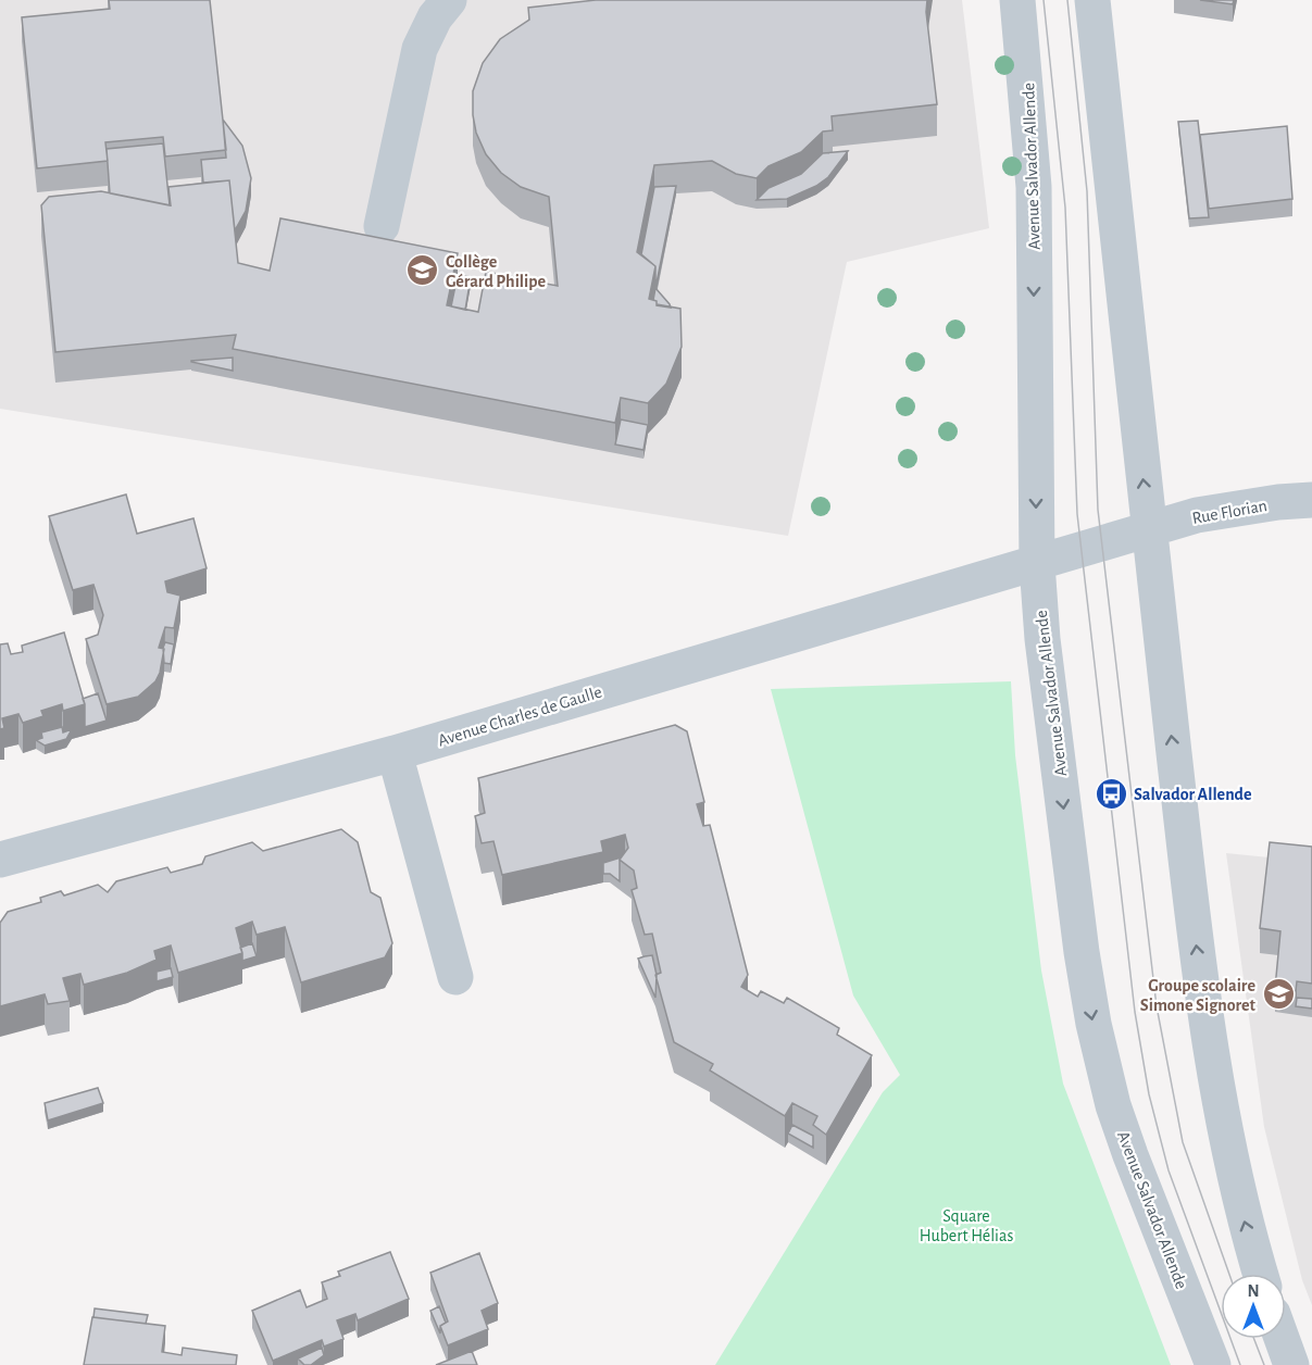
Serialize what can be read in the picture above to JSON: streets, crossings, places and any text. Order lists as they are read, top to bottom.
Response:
{
  "streets": {
    "street": ["Avenue Salvador Allende", "Rue Florian", "Avenue Charles de Gaulle"]
  },
  "crossings": [
    ["Avenue Salvador Allende", "Rue Florian"],
    ["Avenue Salvador Allende", "Avenue Charles de Gaulle"],
    ["Rue Florian", "Avenue Charles de Gaulle"]
  ],
  "parks": ["Square Hubert Hélias"],
  "places": {
    "school or university": ["Collège Gérard Philipe", "Groupe scolaire Simone Signoret"],
    "bus stop": ["Salvador Allende"]
  },
  "north": "top"
}
